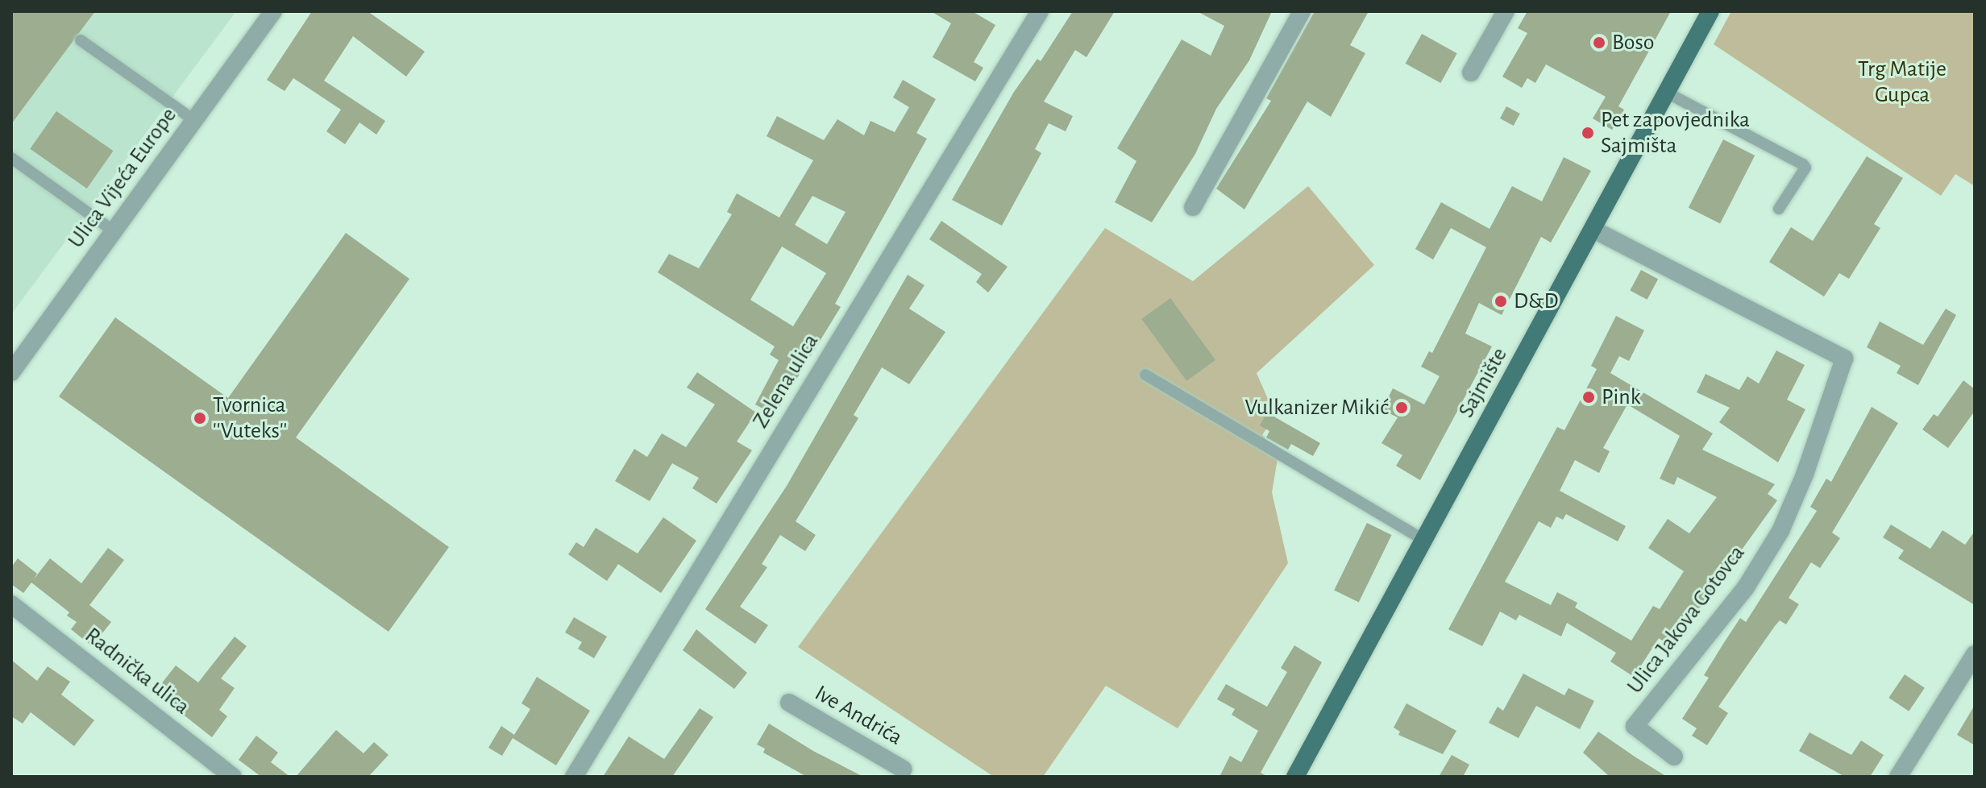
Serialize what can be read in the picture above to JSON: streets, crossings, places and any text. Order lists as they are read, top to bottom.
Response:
{
  "streets": {
    "main road": ["Sajmište"],
    "street": [
      "Ulica Vijeća Europe",
      "Zelena ulica",
      "Ulica Jakova Gotovca",
      "Radnička ulica",
      "Ive Andrića"
    ]
  },
  "crossings": [
    ["Sajmište", "Ulica Jakova Gotovca"]
  ],
  "parks": ["Trg Matije Gupca"],
  "places": [
    "Boso",
    "Pet zapovjednika Sajmišta",
    "D&D",
    "Pink",
    "Vulkanizer Mikić",
    "Tvornica ''Vuteks''"
  ]
}
